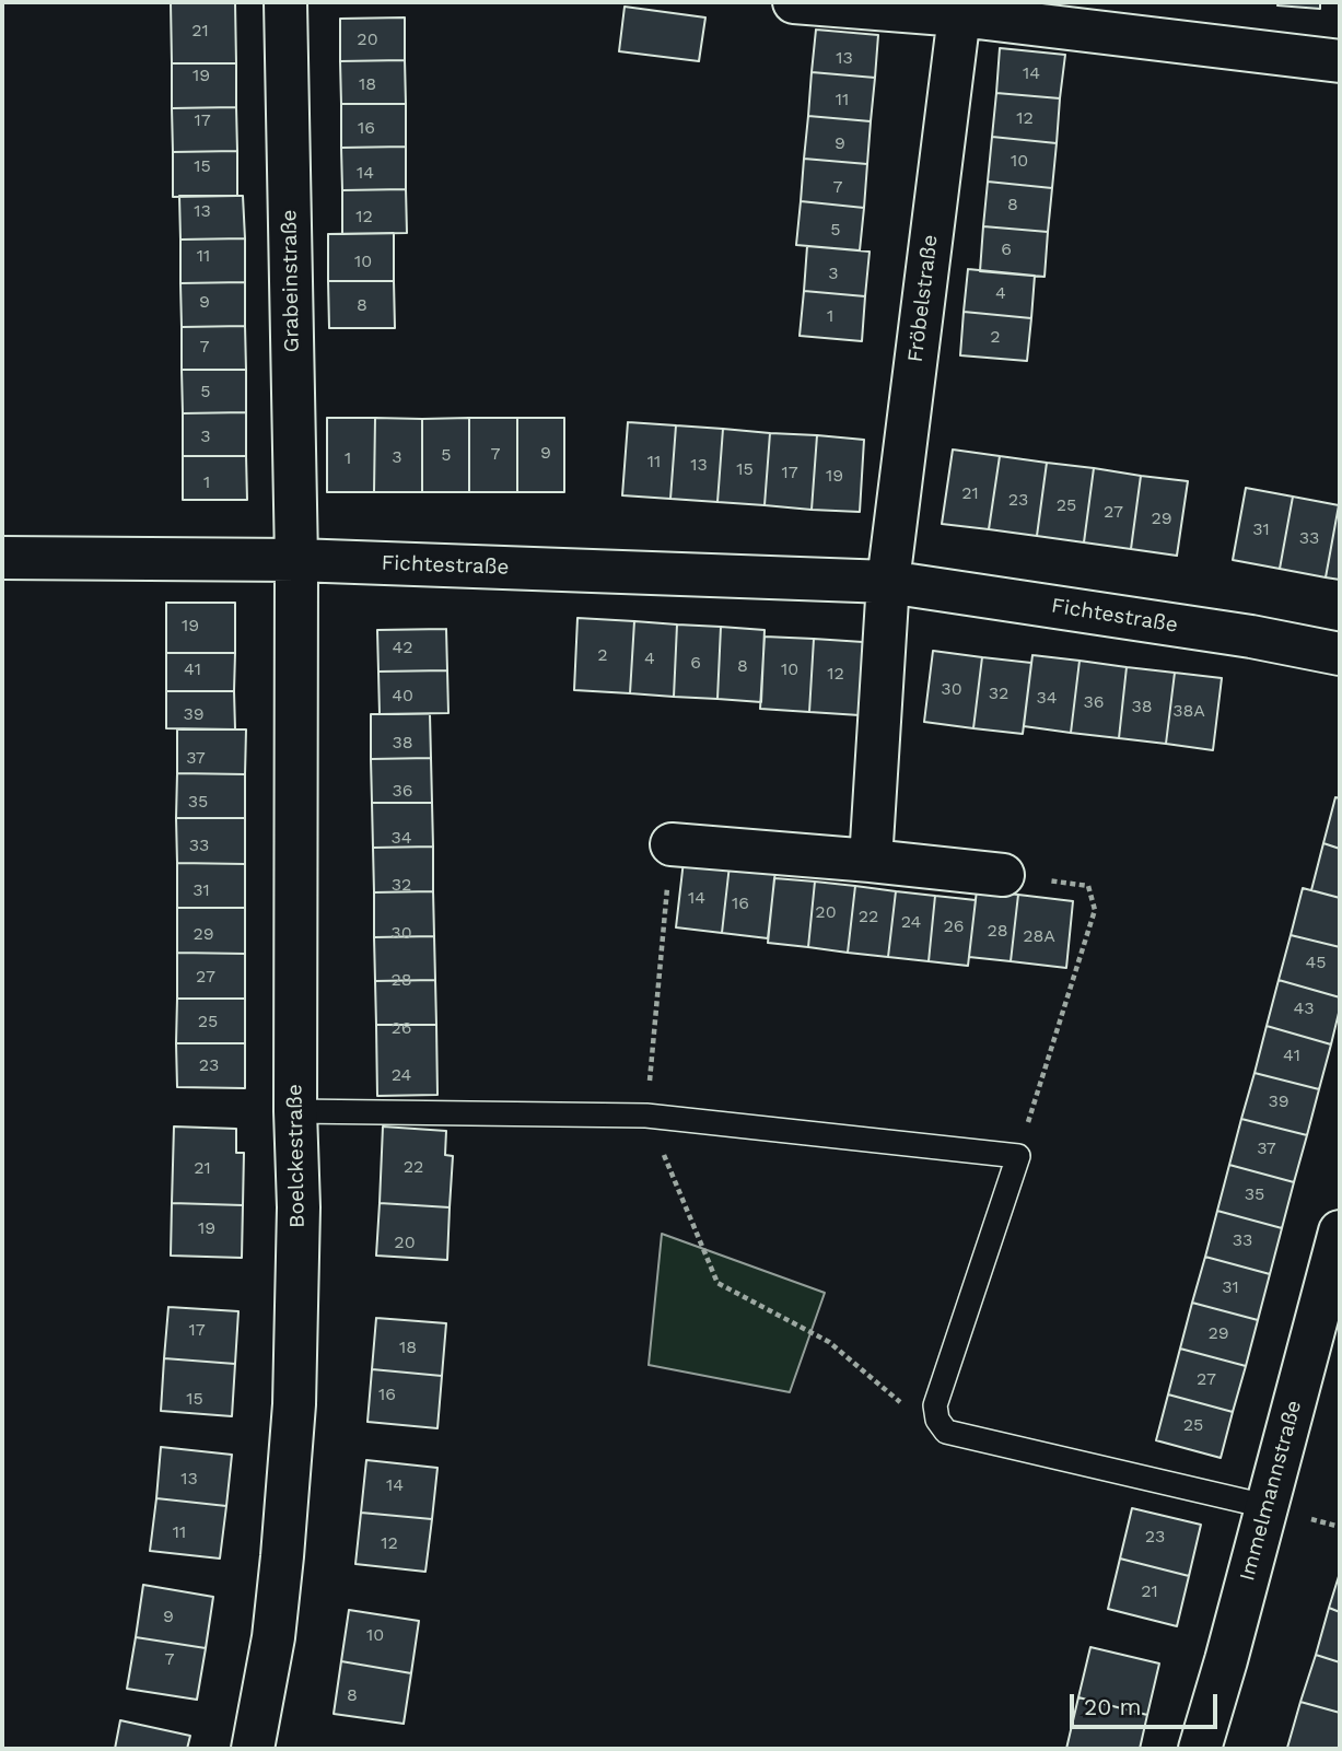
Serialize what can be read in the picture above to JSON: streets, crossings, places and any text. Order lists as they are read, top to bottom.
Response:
{
  "streets": {
    "street": [
      "Grabeinstraße",
      "Fröbelstraße",
      "Fichtestraße",
      "Boelckestraße",
      "Immelmannstraße"
    ]
  },
  "crossings": [
    ["Grabeinstraße", "Fichtestraße"],
    ["Grabeinstraße", "Boelckestraße"],
    ["Fröbelstraße", "Fichtestraße"],
    ["Fichtestraße", "Boelckestraße"]
  ],
  "house_numbers": [
    "21",
    "20",
    "13",
    "14",
    "19",
    "18",
    "11",
    "12",
    "17",
    "16",
    "9",
    "10",
    "15",
    "14",
    "7",
    "8",
    "13",
    "12",
    "5",
    "6",
    "11",
    "10",
    "3",
    "4",
    "9",
    "8",
    "1",
    "2",
    "7",
    "5",
    "3",
    "9",
    "7",
    "5",
    "3",
    "1",
    "11",
    "13",
    "15",
    "17",
    "19",
    "1",
    "21",
    "23",
    "25",
    "27",
    "29",
    "31",
    "33",
    "19",
    "42",
    "2",
    "4",
    "6",
    "8",
    "41",
    "10",
    "12",
    "30",
    "32",
    "40",
    "34",
    "36",
    "38",
    "38A",
    "39",
    "38",
    "37",
    "36",
    "35",
    "34",
    "33",
    "32",
    "31",
    "14",
    "16",
    "20",
    "22",
    "24",
    "26",
    "28",
    "30",
    "29",
    "28A",
    "45",
    "27",
    "28",
    "43",
    "25",
    "26",
    "41",
    "23",
    "24",
    "39",
    "37",
    "22",
    "21",
    "35",
    "19",
    "33",
    "20",
    "31",
    "17",
    "29",
    "18",
    "27",
    "16",
    "15",
    "25",
    "13",
    "14",
    "11",
    "23",
    "12",
    "21",
    "9",
    "10",
    "7",
    "8"
  ],
  "scale_bar": "20 m"
}
